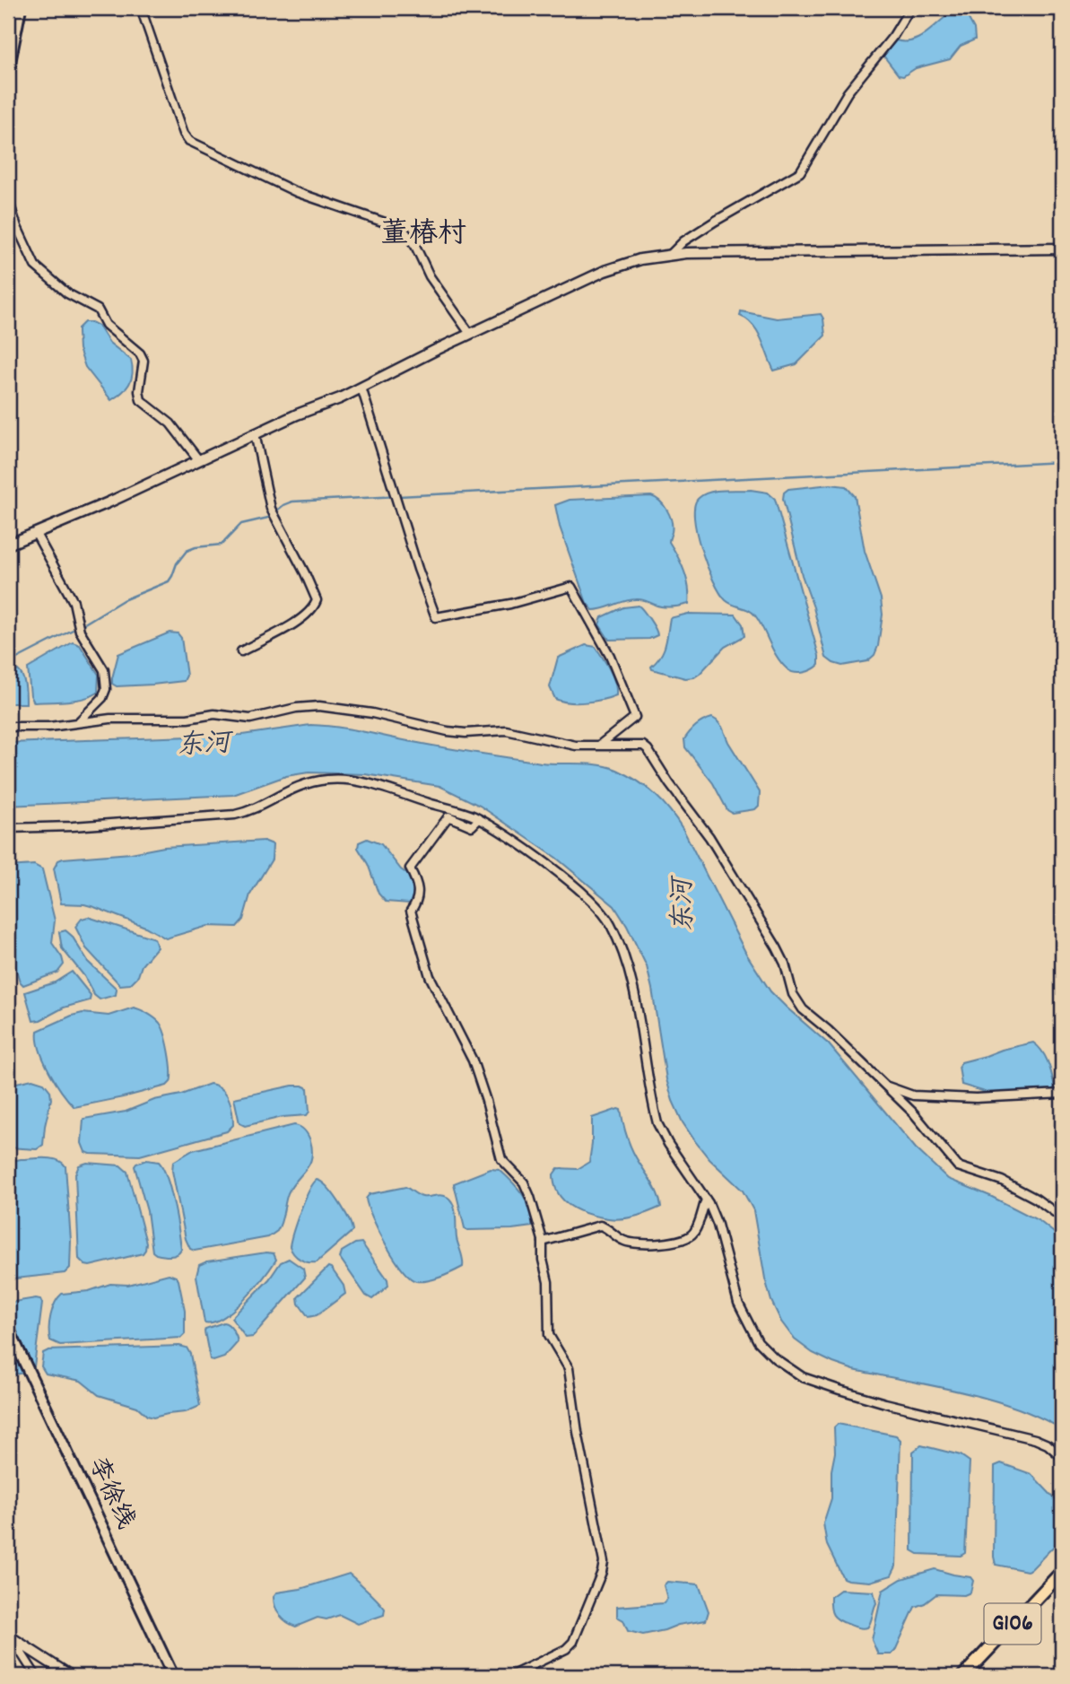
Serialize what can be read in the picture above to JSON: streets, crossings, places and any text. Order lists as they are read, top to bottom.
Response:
{
  "streets": {
    "highway": ["G106"],
    "main road": ["李徐线"]
  },
  "districts": ["董椿村"],
  "water": ["东河"]
}
